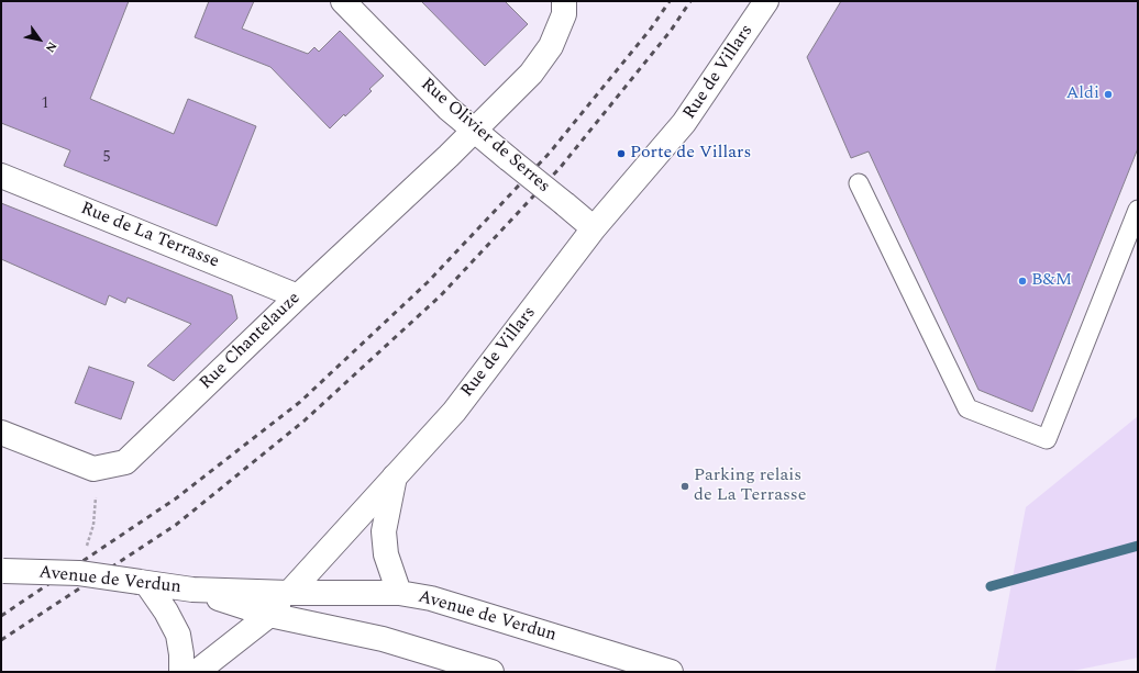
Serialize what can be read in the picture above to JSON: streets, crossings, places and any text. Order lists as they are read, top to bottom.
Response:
{
  "streets": {
    "street": [
      "Rue de Villars",
      "Rue Olivier de Serres",
      "Rue de La Terrasse",
      "Rue Chantelauze",
      "Avenue de Verdun"
    ]
  },
  "crossings": [
    ["Rue de Villars", "Rue Olivier de Serres"],
    ["Rue de Villars", "Avenue de Verdun"],
    ["Rue Olivier de Serres", "Rue Chantelauze"],
    ["Rue de La Terrasse", "Rue Chantelauze"]
  ],
  "places": [
    "Aldi",
    "Porte de Villars",
    "B&M",
    "Parking relais de La Terrasse"
  ],
  "house_numbers": ["1", "5"],
  "north": "bottom right"
}
